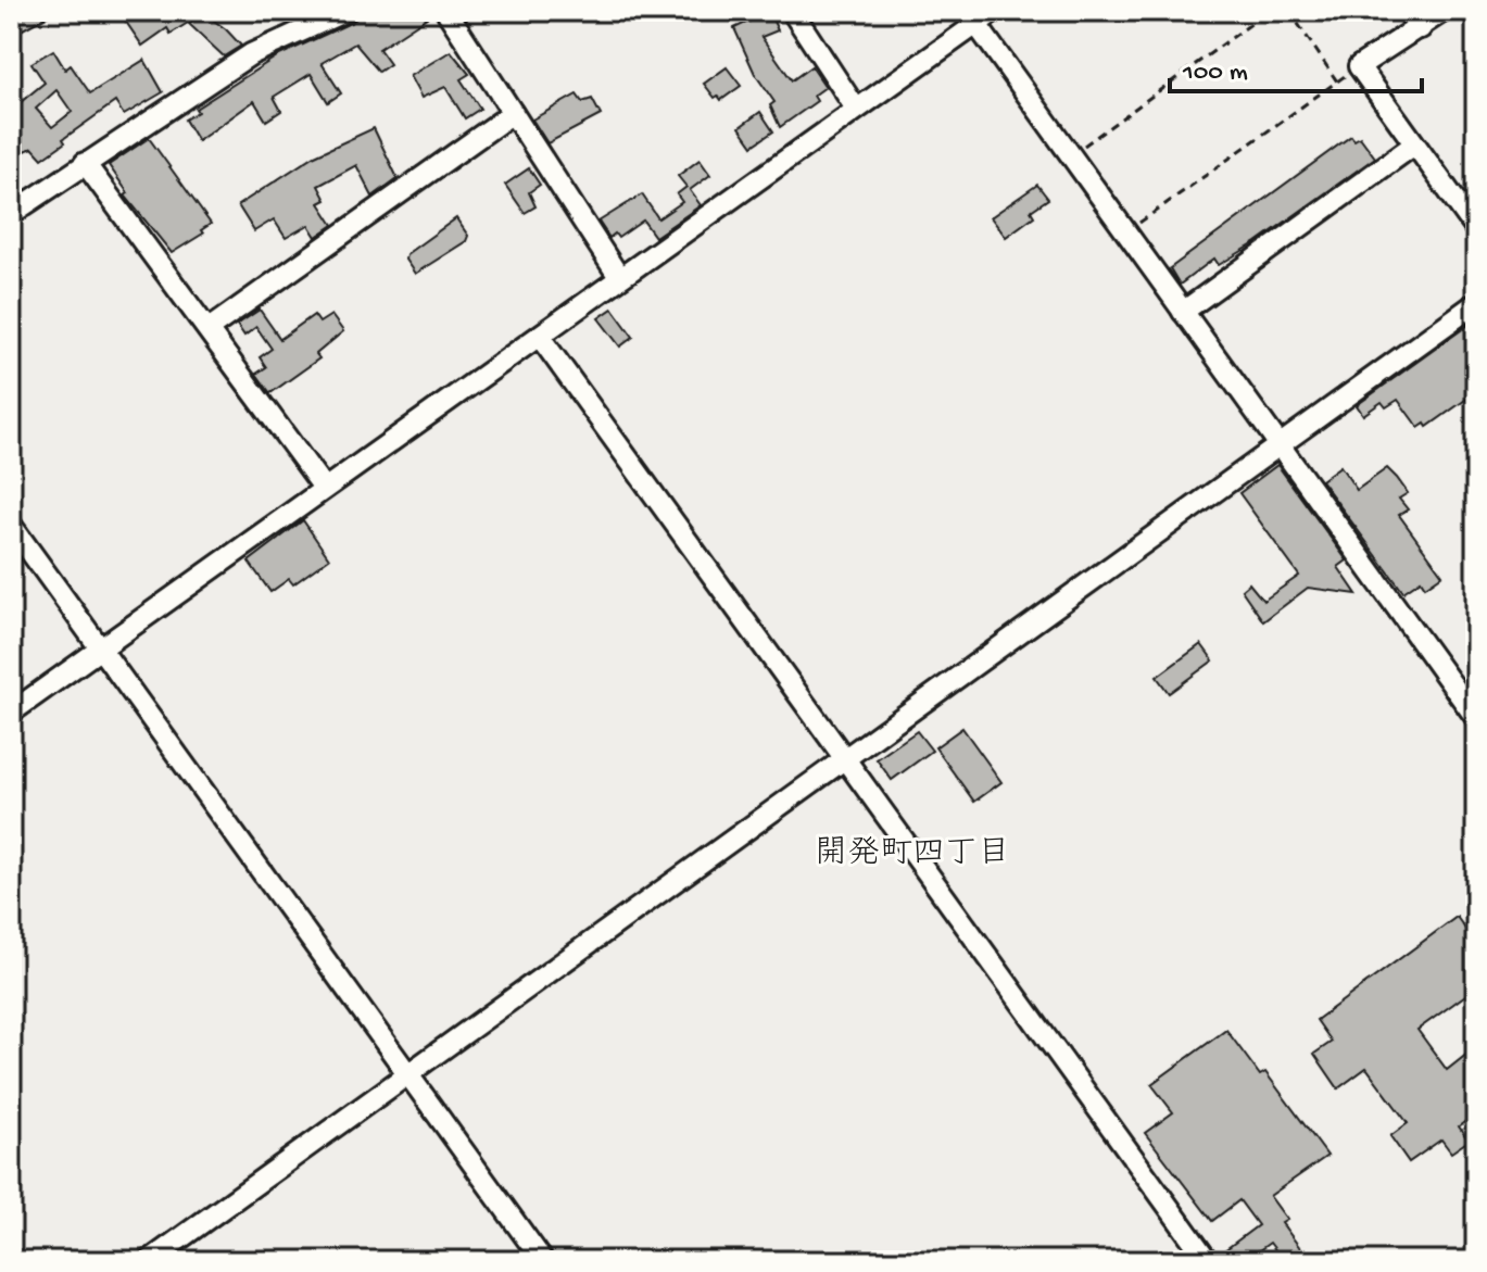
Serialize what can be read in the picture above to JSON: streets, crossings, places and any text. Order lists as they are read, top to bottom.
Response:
{
  "districts": ["開発町四丁目"],
  "scale_bar": "100 m"
}
